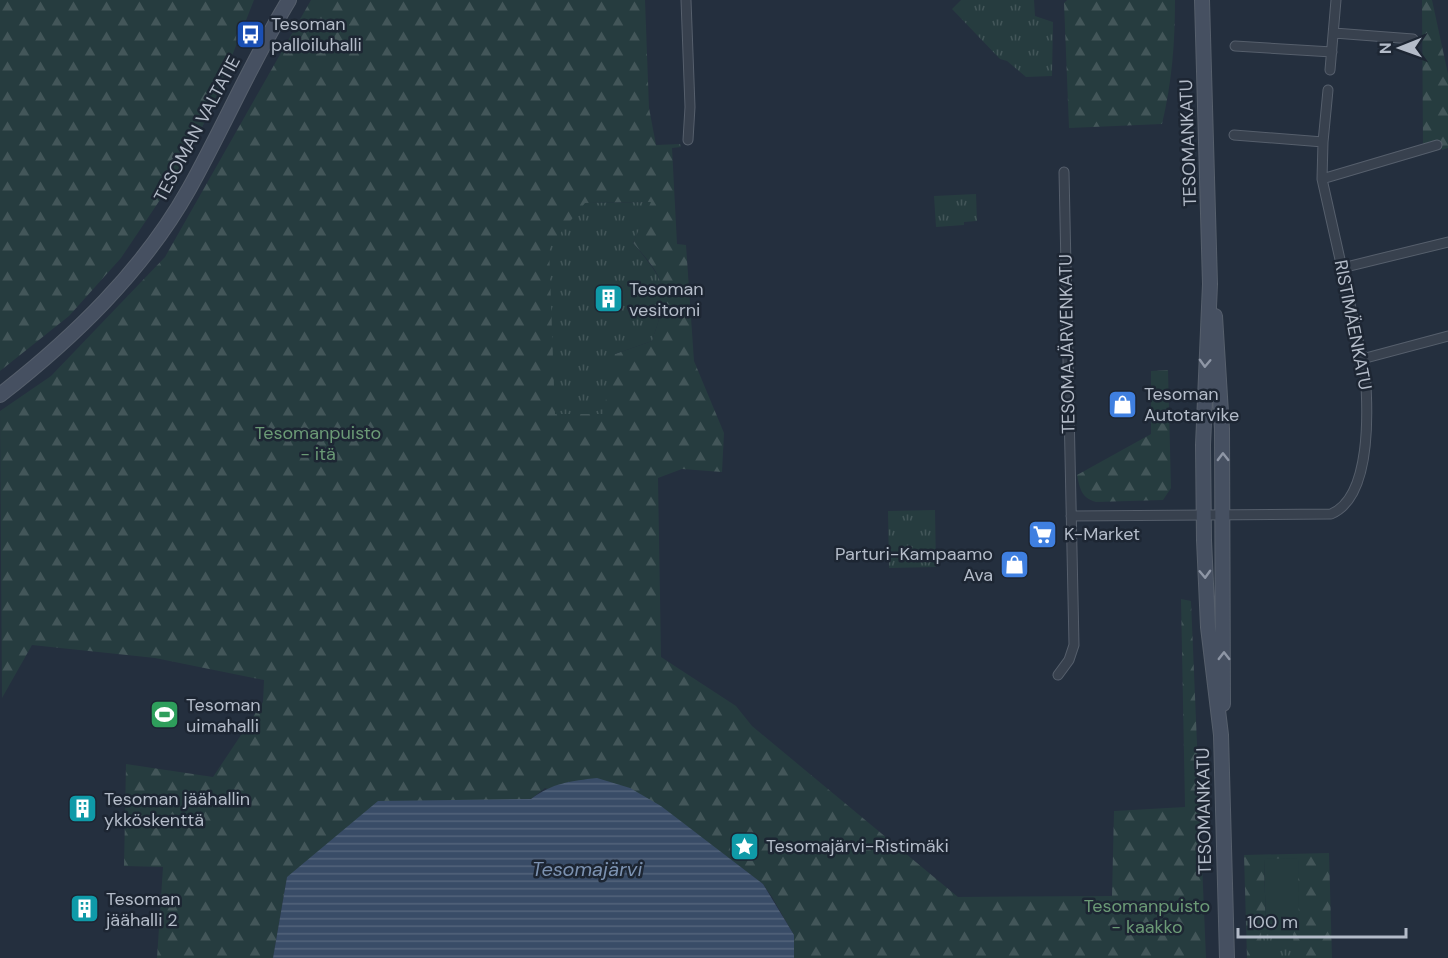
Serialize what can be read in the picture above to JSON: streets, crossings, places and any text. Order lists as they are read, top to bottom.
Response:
{
  "streets": {
    "main road": ["TESOMAN VALTATIE", "TESOMANKATU"],
    "street": ["RISTIMÄENKATU", "TESOMAJÄRVENKATU"]
  },
  "crossings": [
    ["TESOMANKATU", "RISTIMÄENKATU"]
  ],
  "water": ["Tesomajärvi"],
  "parks": ["Tesomanpuisto - itä", "Tesomanpuisto - kaakko"],
  "places": {
    "bus stop": ["Tesoman palloiluhalli"],
    "building": ["Tesoman vesitorni", "Tesoman jäähallin ykköskenttä", "Tesoman jäähalli 2"],
    "shop": ["Tesoman Autotarvike", "Parturi-Kampaamo Ava"],
    "supermarket": ["K-Market"],
    "sports": ["Tesoman uimahalli"],
    "place": ["Tesomajärvi-Ristimäki"]
  },
  "scale_bar": "100 m",
  "north": "left"
}
